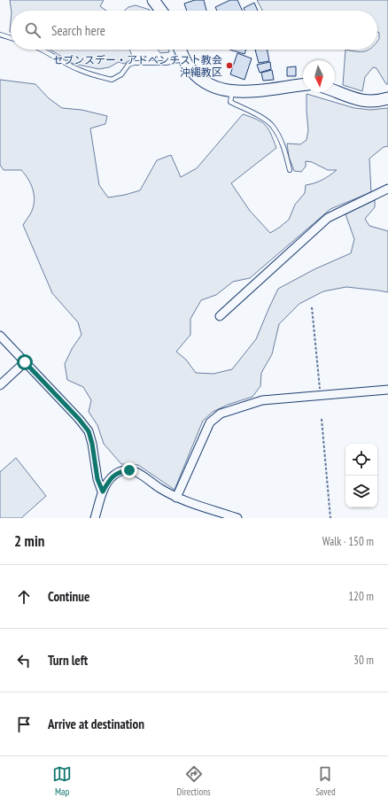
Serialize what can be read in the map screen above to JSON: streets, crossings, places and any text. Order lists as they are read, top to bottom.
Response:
{
  "places": ["セブンスデー・アドベンチスト教会 沖縄教区"],
  "north": "bottom",
  "page": {
    "search": "Search here",
    "heading": ["2 min", "Walk · 150 m"],
    "list": [
      ["Continue", "120 m"],
      ["Turn left", "30 m"],
      "Arrive at destination"
    ],
    "nav": ["Map", "Directions", "Saved"]
  }
}
